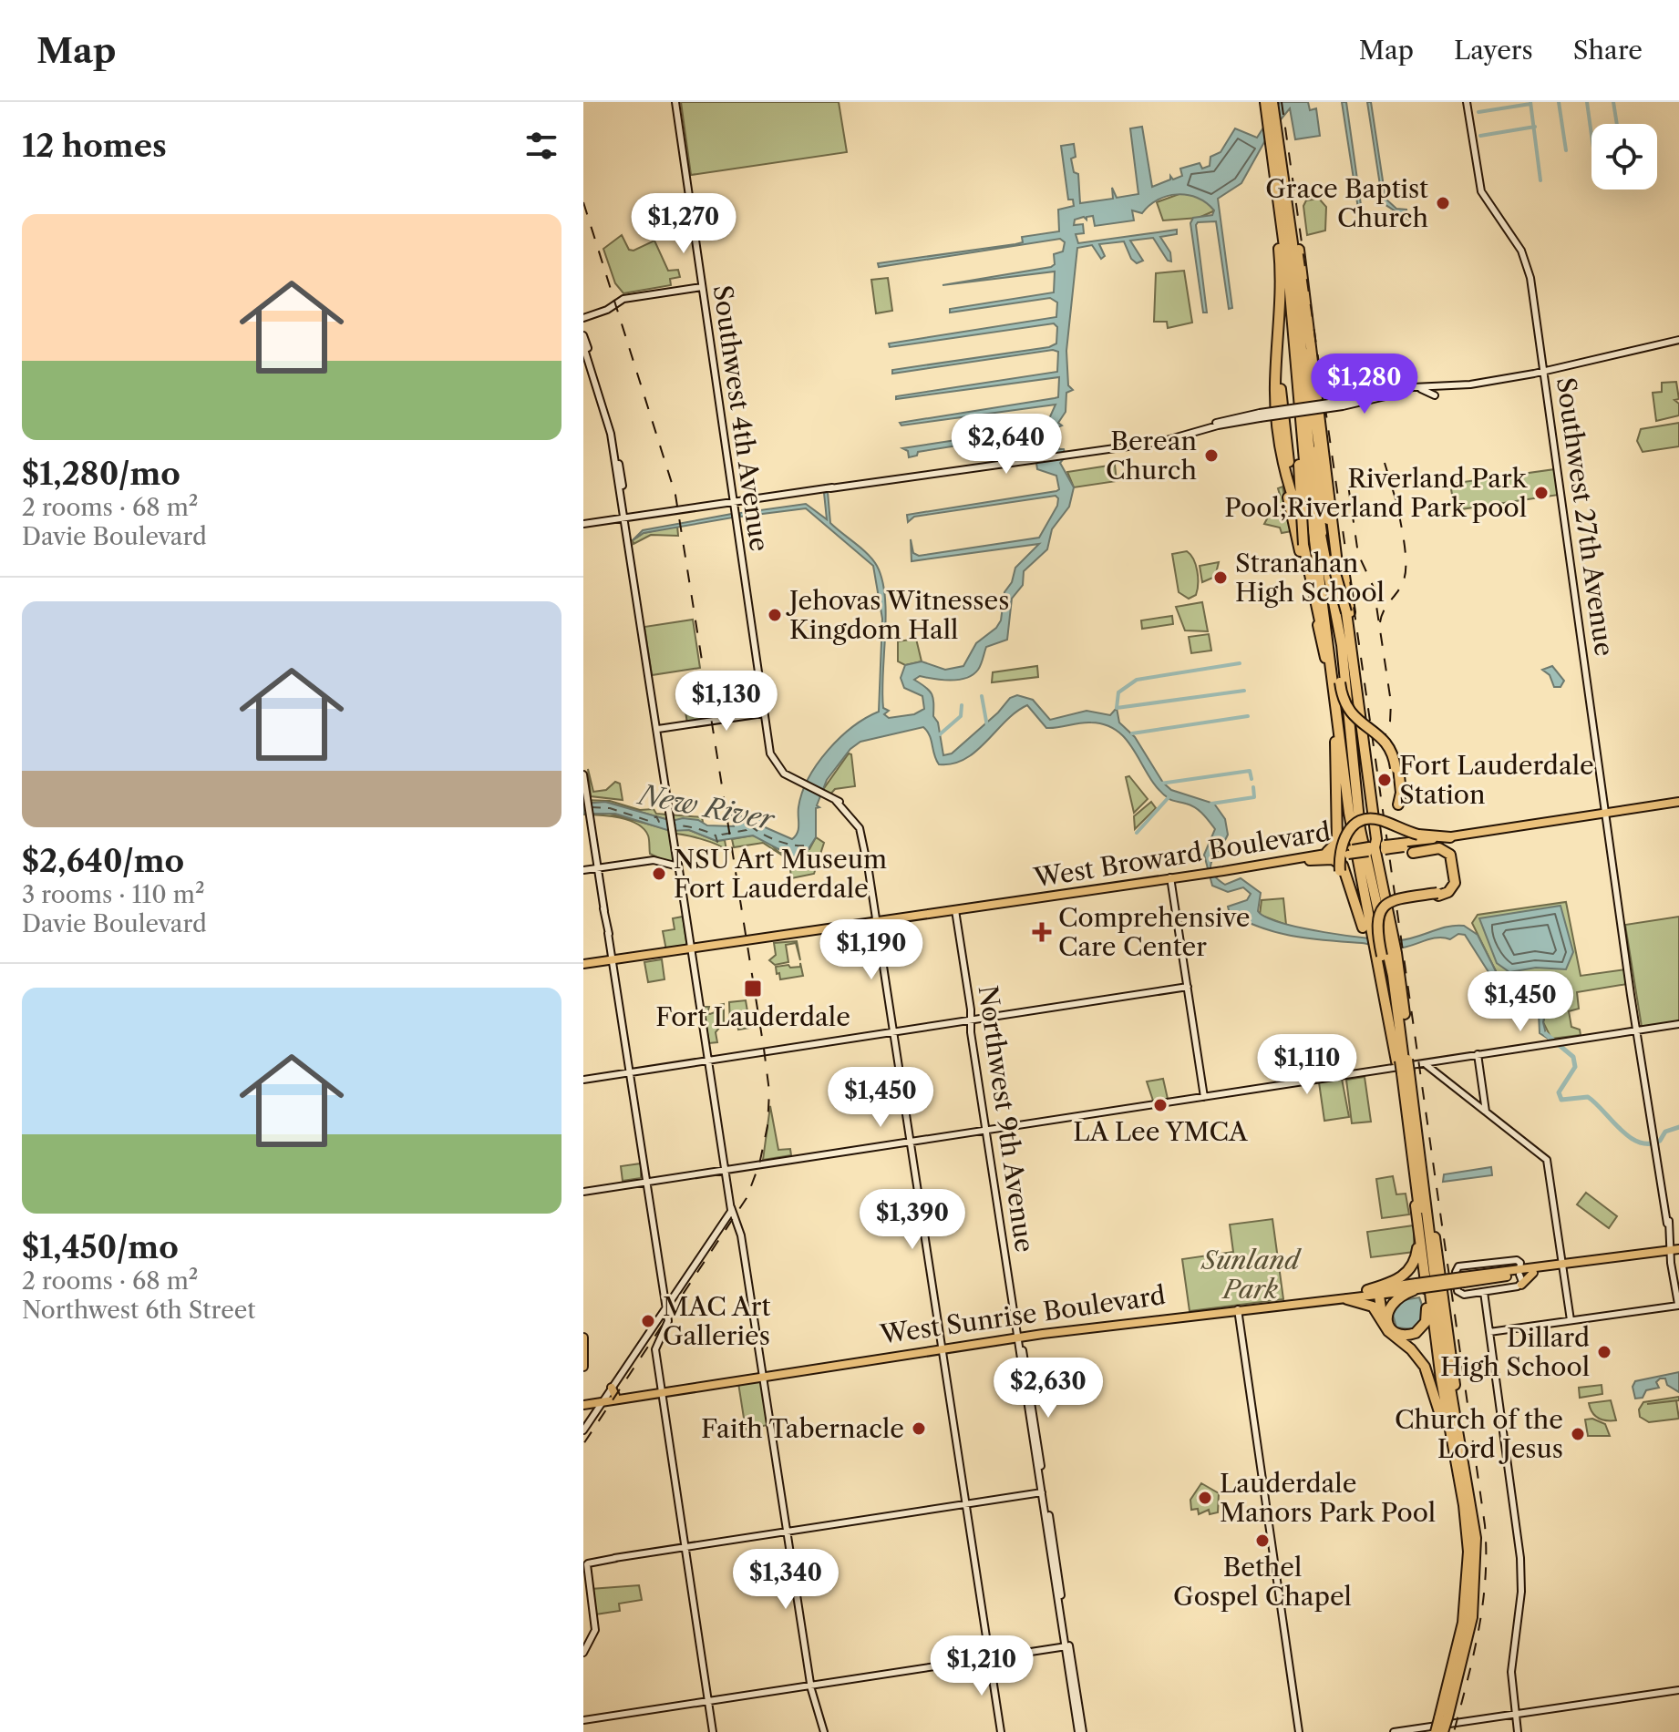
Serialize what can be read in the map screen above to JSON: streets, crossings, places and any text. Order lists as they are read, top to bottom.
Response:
{
  "streets": {
    "main road": ["West Broward Boulevard", "West Sunrise Boulevard"],
    "street": ["Southwest 4th Avenue", "Southwest 27th Avenue", "Northwest 9th Avenue"]
  },
  "crossings": [
    ["Southwest 27th Avenue", "West Broward Boulevard"],
    ["Southwest 27th Avenue", "West Sunrise Boulevard"],
    ["West Broward Boulevard", "Northwest 9th Avenue"],
    ["Northwest 9th Avenue", "West Sunrise Boulevard"]
  ],
  "water": ["New River"],
  "parks": ["Sunland Park"],
  "places": {
    "other": [
      "Grace Baptist Church",
      "Berean Church",
      "Riverland Park Pool;Riverland Park pool",
      "Stranahan High School",
      "Jehovas Witnesses Kingdom Hall",
      "Fort Lauderdale Station",
      "NSU Art Museum Fort Lauderdale",
      "LA Lee YMCA",
      "MAC Art Galleries",
      "Dillard High School",
      "Faith Tabernacle",
      "Church of the Lord Jesus",
      "Lauderdale Manors Park Pool",
      "Bethel Gospel Chapel"
    ],
    "health": ["Comprehensive Care Center"],
    "transit": ["Fort Lauderdale"]
  },
  "page": {
    "header": "Map",
    "nav": ["Map", "Layers", "Share"],
    "heading": "12 homes",
    "list": [
      {
        "name": "$1,280/mo",
        "note": "2 rooms · 68 m² · Davie Boulevard"
      },
      {
        "name": "$2,640/mo",
        "note": "3 rooms · 110 m² · Davie Boulevard"
      },
      {
        "name": "$1,450/mo",
        "note": "2 rooms · 68 m² · Northwest 6th Street"
      }
    ],
    "price": [
      "$1,270",
      "$1,280",
      "$2,640",
      "$1,130",
      "$1,190",
      "$1,450",
      "$1,110",
      "$1,450",
      "$1,390",
      "$2,630",
      "$1,340",
      "$1,210"
    ]
  }
}
